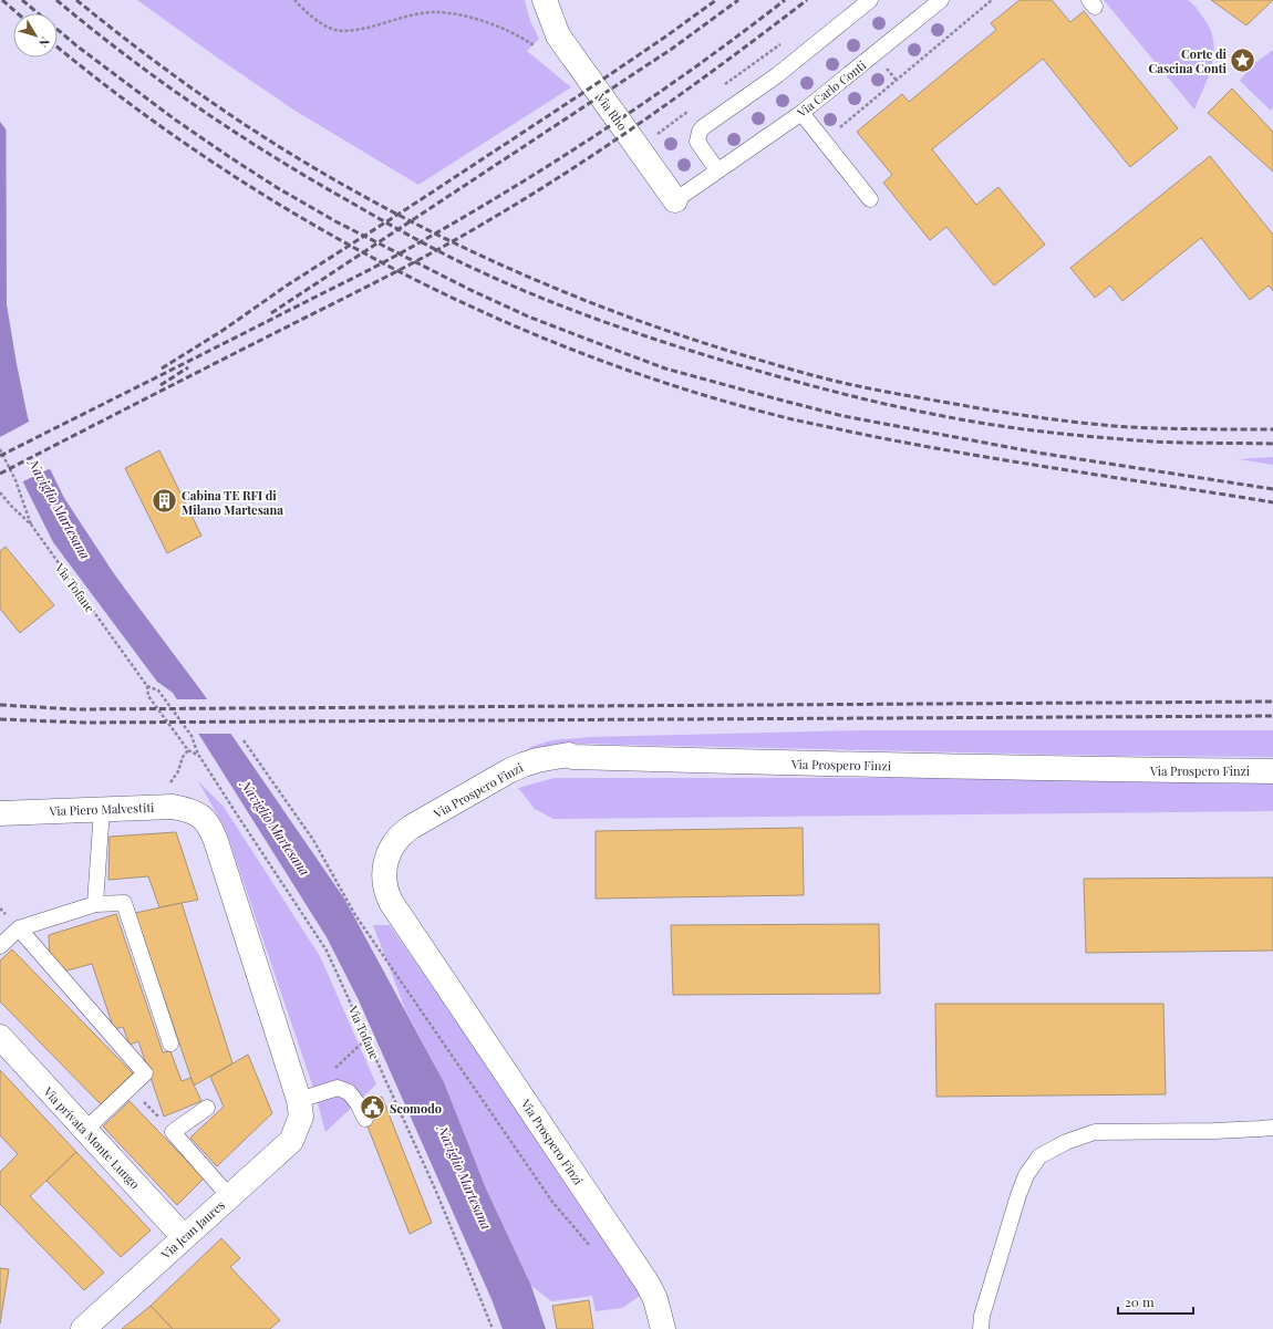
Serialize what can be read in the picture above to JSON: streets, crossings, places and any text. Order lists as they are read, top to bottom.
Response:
{
  "streets": {
    "street": [
      "Via Rho",
      "Via Prospero Finzi",
      "Via Piero Malvestiti",
      "Via privata Monte Lungo",
      "Via Jean Jaures"
    ],
    "lane": ["Via Carlo Conti"],
    "path": ["Via Tofane"]
  },
  "crossings": [
    ["Via Carlo Conti", "Via Rho"],
    ["Via Piero Malvestiti", "Via Jean Jaures"],
    ["Via privata Monte Lungo", "Via Jean Jaures"]
  ],
  "water": ["Naviglio Martesana"],
  "places": {
    "place": ["Corte di Cascina Conti"],
    "building": ["Cabina TE RFI di Milano Martesana"],
    "public building": ["Scomodo"]
  },
  "scale_bar": "20 m",
  "north": "bottom right"
}
